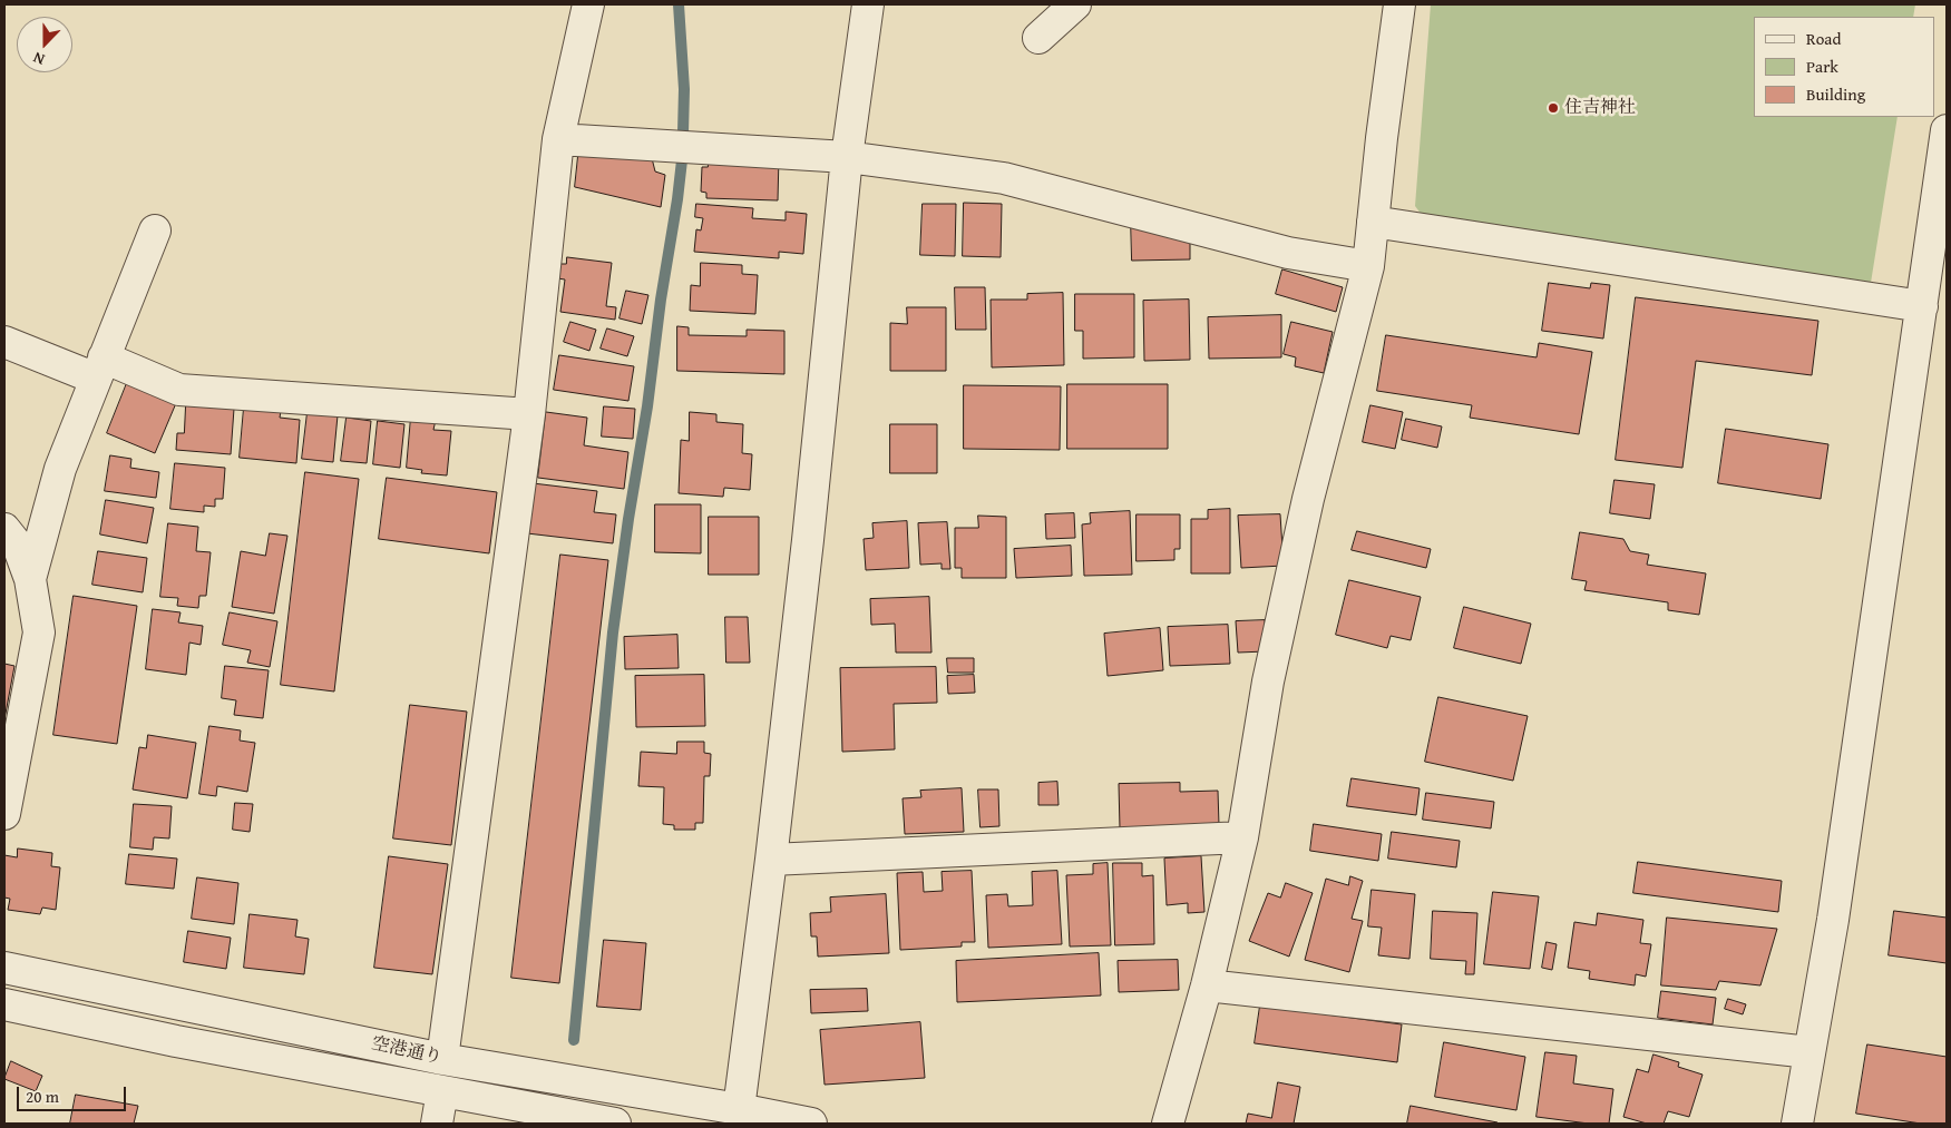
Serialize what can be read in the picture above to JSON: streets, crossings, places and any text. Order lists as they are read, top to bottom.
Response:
{
  "streets": {
    "street": ["空港通り"]
  },
  "places": ["住吉神社"],
  "legend": ["Road", "Park", "Building"],
  "scale_bar": "20 m",
  "north": "bottom"
}
